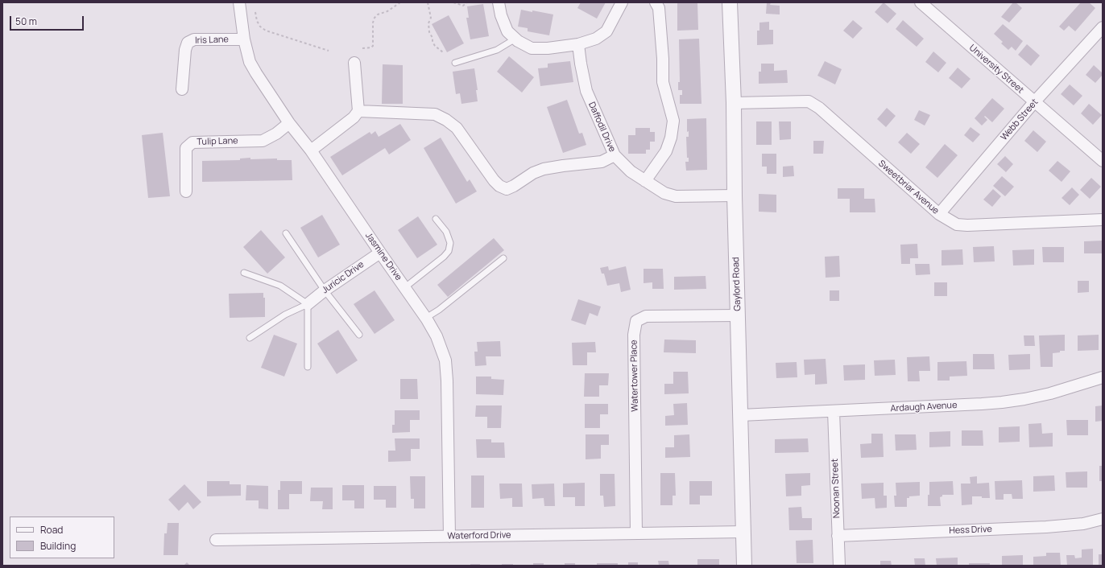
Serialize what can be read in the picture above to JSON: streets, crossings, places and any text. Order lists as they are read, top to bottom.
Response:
{
  "streets": {
    "street": [
      "Iris Lane",
      "University Street",
      "Webb Street",
      "Daffodil Drive",
      "Tulip Lane",
      "Sweetbriar Avenue",
      "Jasmine Drive",
      "Juricic Drive",
      "Gaylord Road",
      "Watertower Place",
      "Ardaugh Avenue",
      "Noonan Street",
      "Hess Drive",
      "Waterford Drive"
    ]
  },
  "crossings": [
    ["Iris Lane", "Jasmine Drive"],
    ["University Street", "Webb Street"],
    ["Webb Street", "Sweetbriar Avenue"],
    ["Daffodil Drive", "Gaylord Road"],
    ["Tulip Lane", "Jasmine Drive"],
    ["Sweetbriar Avenue", "Gaylord Road"],
    ["Jasmine Drive", "Juricic Drive"],
    ["Jasmine Drive", "Waterford Drive"],
    ["Gaylord Road", "Watertower Place"],
    ["Gaylord Road", "Ardaugh Avenue"],
    ["Gaylord Road", "Waterford Drive"],
    ["Watertower Place", "Waterford Drive"],
    ["Ardaugh Avenue", "Noonan Street"],
    ["Noonan Street", "Hess Drive"]
  ],
  "legend": ["Road", "Building"],
  "scale_bar": "50 m"
}
